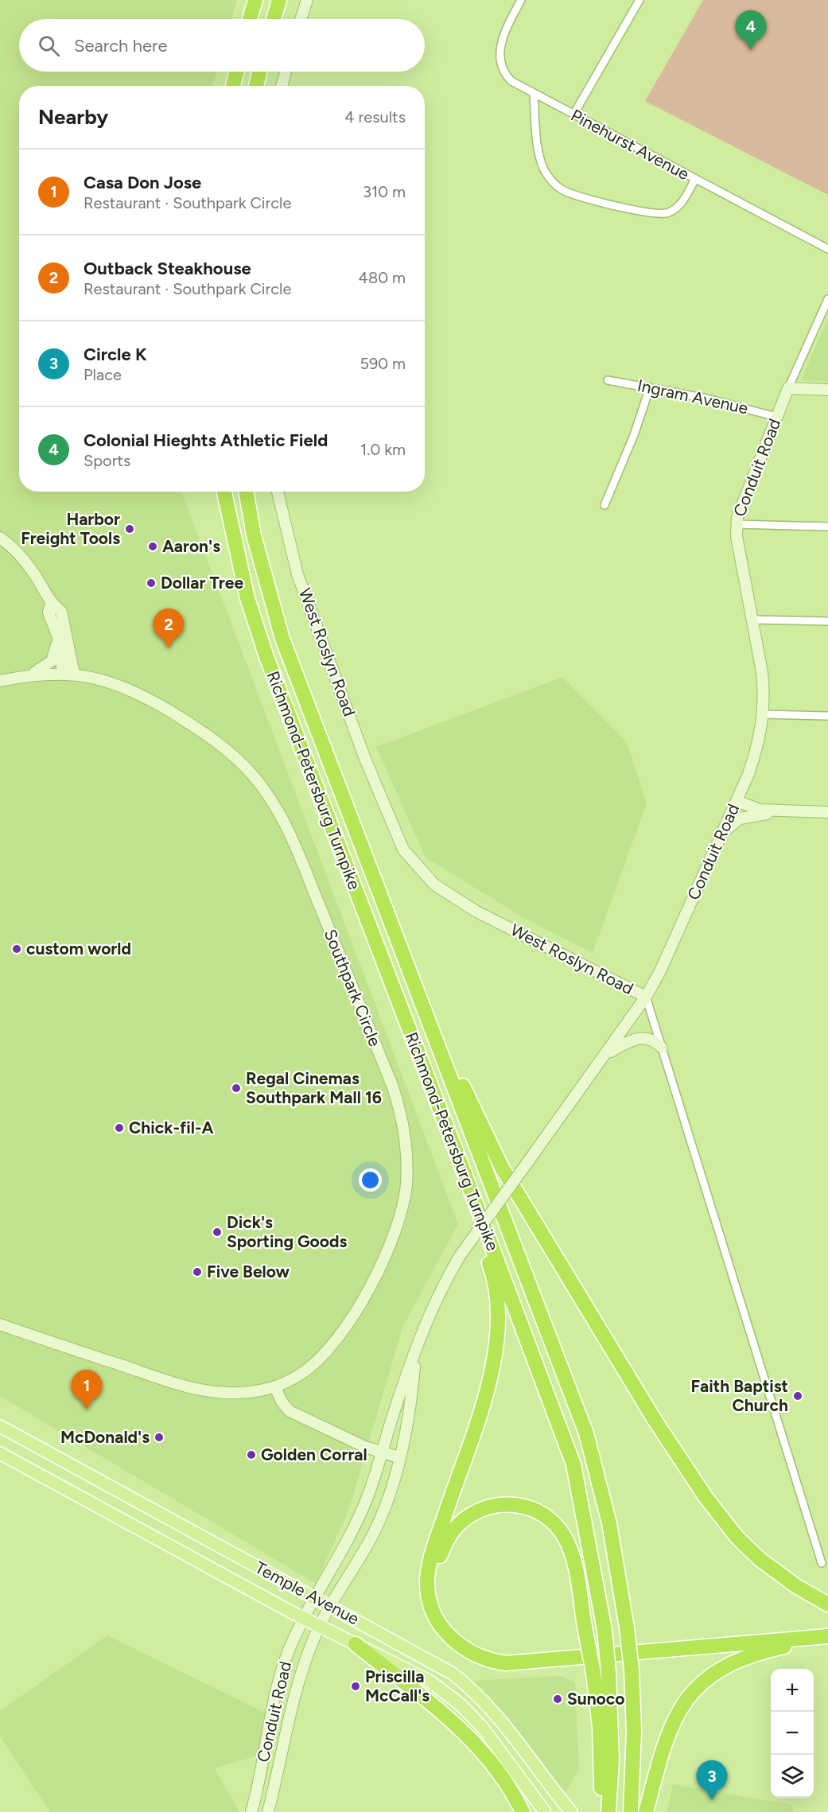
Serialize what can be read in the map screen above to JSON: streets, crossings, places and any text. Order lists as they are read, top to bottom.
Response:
{
  "streets": {
    "highway": ["Richmond-Petersburg Turnpike"],
    "main road": [
      "Conduit Road",
      "West Roslyn Road",
      "Southpark Circle",
      "Temple Avenue"
    ],
    "street": ["Pinehurst Avenue", "Ingram Avenue"]
  },
  "crossings": [
    ["Ingram Avenue", "Conduit Road"],
    ["Conduit Road", "West Roslyn Road"],
    ["Conduit Road", "Temple Avenue"]
  ],
  "places": [
    "Harbor Freight Tools",
    "Aaron's",
    "Dollar Tree",
    "custom world",
    "Regal Cinemas Southpark Mall 16",
    "Chick-fil-A",
    "Dick's Sporting Goods",
    "Five Below",
    "Faith Baptist Church",
    "McDonald's",
    "Golden Corral",
    "Priscilla McCall's",
    "Sunoco"
  ],
  "page": {
    "pins": [
      "4",
      "2",
      "1",
      "3"
    ],
    "search": "Search here",
    "heading": ["Nearby", "4 results"],
    "list": [
      {
        "mark": "1",
        "name": "Casa Don Jose",
        "note": "Restaurant · Southpark Circle",
        "value": "310 m"
      },
      {
        "mark": "2",
        "name": "Outback Steakhouse",
        "note": "Restaurant · Southpark Circle",
        "value": "480 m"
      },
      {
        "mark": "3",
        "name": "Circle K",
        "note": "Place",
        "value": "590 m"
      },
      {
        "mark": "4",
        "name": "Colonial Hieghts Athletic Field",
        "note": "Sports",
        "value": "1.0 km"
      }
    ],
    "map_buttons": ["+", "−"]
  }
}
